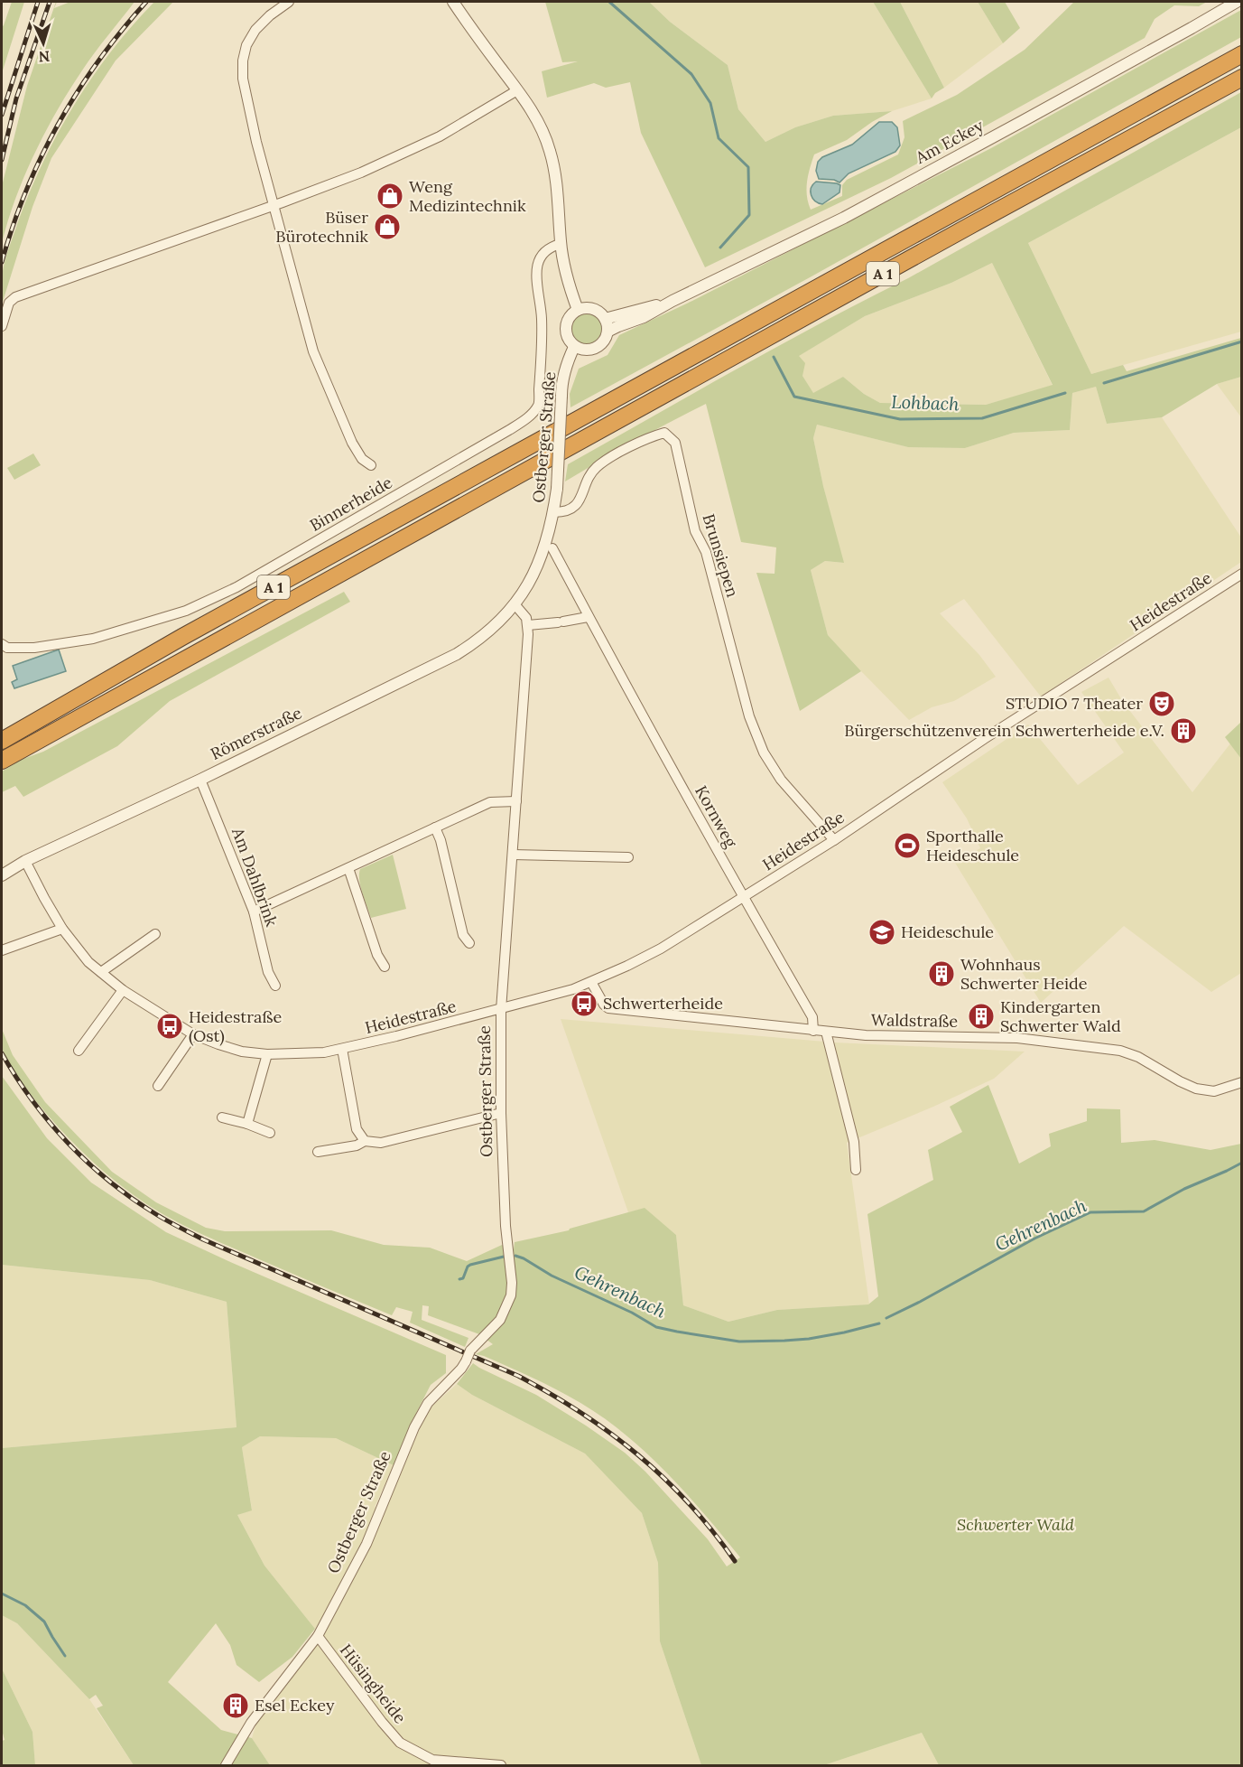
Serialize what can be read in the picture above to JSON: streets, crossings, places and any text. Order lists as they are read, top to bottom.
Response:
{
  "streets": {
    "highway": ["A 1"],
    "street": [
      "Am Eckey",
      "Ostberger Straße",
      "Binnerheide",
      "Brunsiepen",
      "Heidestraße",
      "Römerstraße",
      "Kornweg",
      "Am Dahlbrink",
      "Waldstraße",
      "Hüsingheide"
    ]
  },
  "crossings": [
    ["Am Eckey", "Ostberger Straße"],
    ["Ostberger Straße", "Brunsiepen"],
    ["Ostberger Straße", "Heidestraße"],
    ["Ostberger Straße", "Römerstraße"],
    ["Ostberger Straße", "Hüsingheide"],
    ["Brunsiepen", "Heidestraße"],
    ["Heidestraße", "Römerstraße"],
    ["Heidestraße", "Kornweg"],
    ["Heidestraße", "Waldstraße"],
    ["Römerstraße", "Am Dahlbrink"],
    ["Kornweg", "Waldstraße"]
  ],
  "water": ["Lohbach", "Gehrenbach"],
  "parks": ["Schwerter Wald"],
  "places": {
    "shop": ["Weng Medizintechnik", "Büser Bürotechnik"],
    "theatre": ["STUDIO 7 Theater"],
    "building": [
      "Bürgerschützenverein Schwerterheide e.V.",
      "Wohnhaus Schwerter Heide",
      "Kindergarten Schwerter Wald",
      "Esel Eckey"
    ],
    "sports": ["Sporthalle Heideschule"],
    "school or university": ["Heideschule"],
    "bus stop": ["Schwerterheide", "Heidestraße (Ost)"]
  },
  "north": "bottom"
}
